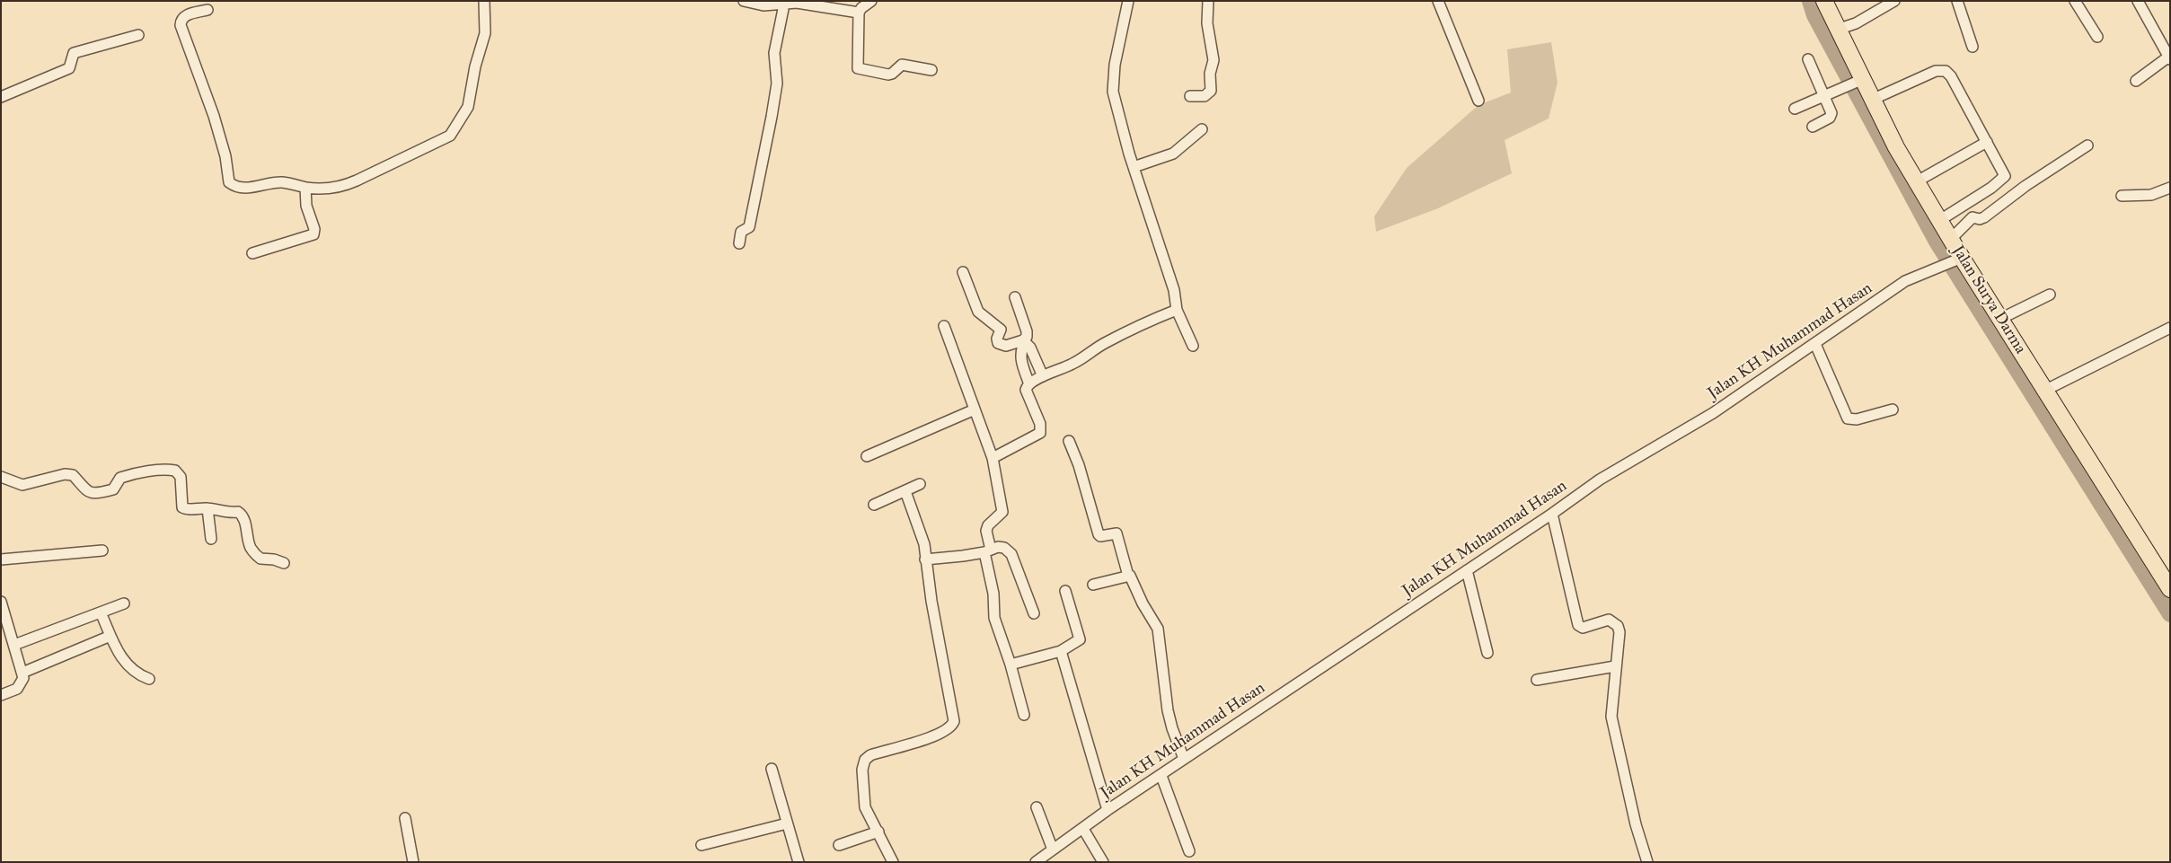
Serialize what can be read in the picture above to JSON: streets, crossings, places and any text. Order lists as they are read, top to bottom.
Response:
{
  "streets": {
    "main road": ["Jalan Surya Darma"],
    "street": ["Jalan KH Muhammad Hasan"]
  },
  "crossings": [
    ["Jalan Surya Darma", "Jalan KH Muhammad Hasan"]
  ]
}
